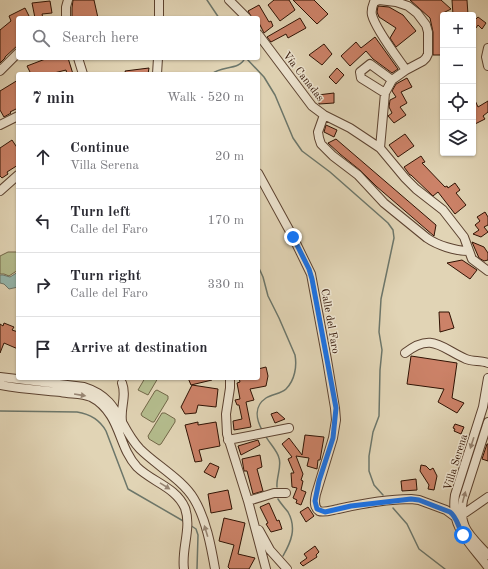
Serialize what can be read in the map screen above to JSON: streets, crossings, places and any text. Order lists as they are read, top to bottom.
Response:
{
  "streets": {
    "street": ["Vía Canadas", "Calle del Faro", "Villa Serena"]
  },
  "crossings": [
    ["Calle del Faro", "Villa Serena"]
  ],
  "page": {
    "map_buttons": ["+", "−"],
    "search": "Search here",
    "heading": ["7 min", "Walk · 520 m"],
    "list": [
      ["Continue", "Villa Serena", "20 m"],
      ["Turn left", "Calle del Faro", "170 m"],
      ["Turn right", "Calle del Faro", "330 m"],
      "Arrive at destination"
    ]
  }
}
